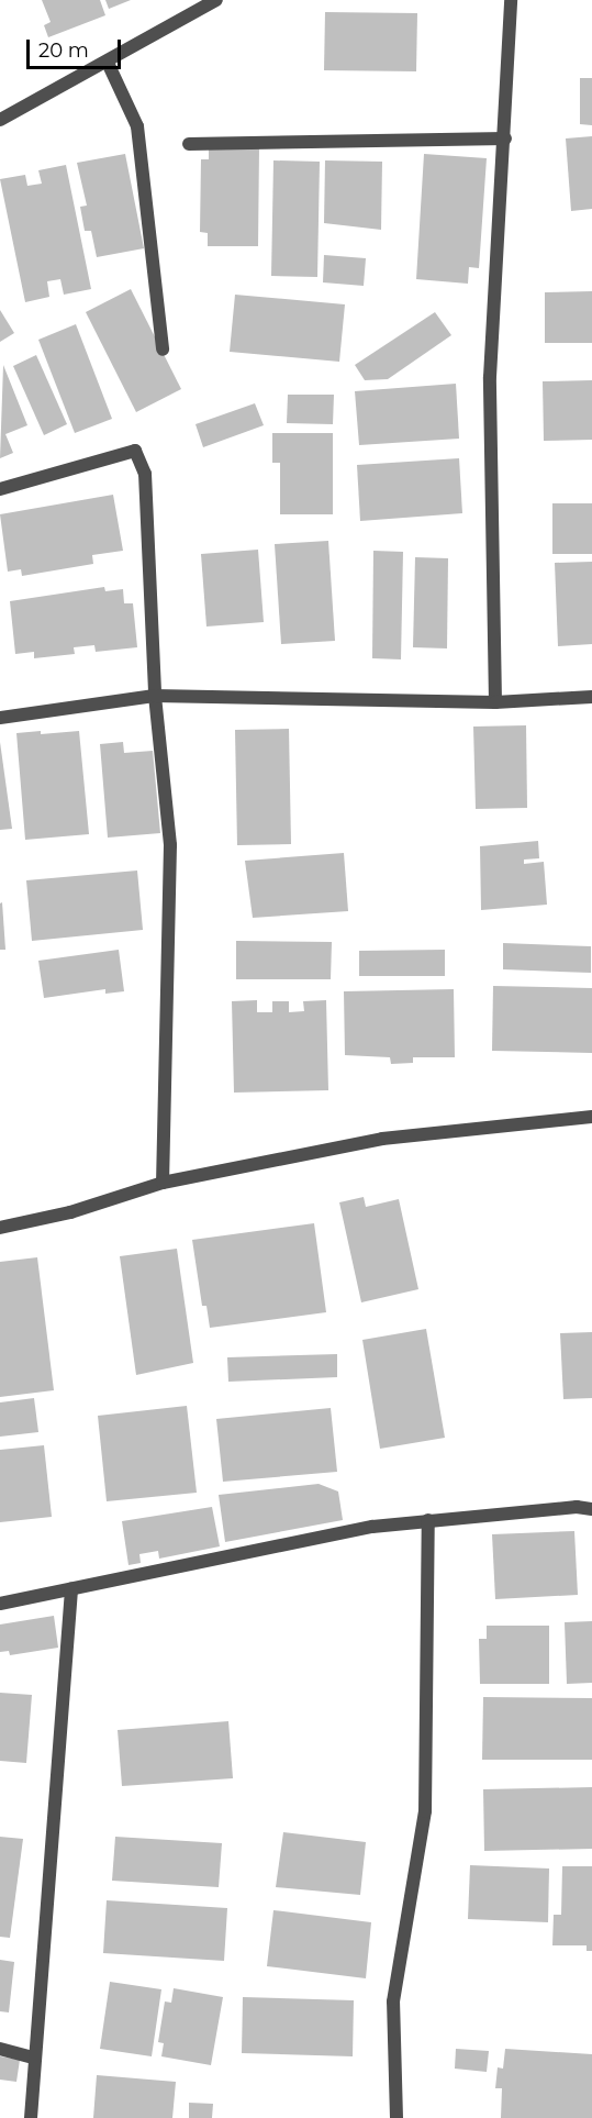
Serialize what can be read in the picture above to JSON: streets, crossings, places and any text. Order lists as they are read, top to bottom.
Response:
{
  "scale_bar": "20 m"
}
